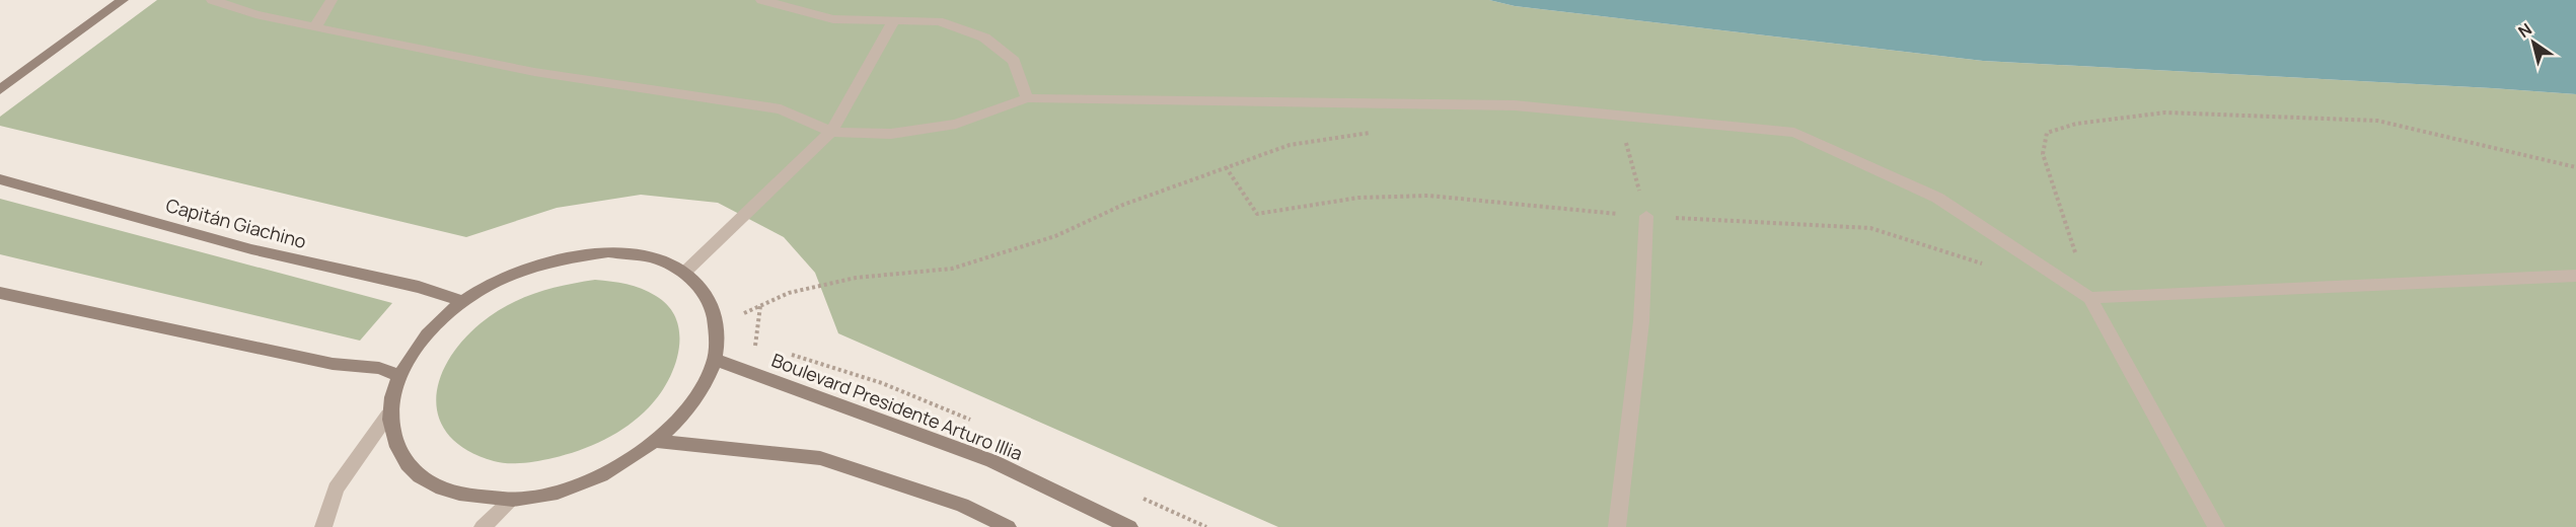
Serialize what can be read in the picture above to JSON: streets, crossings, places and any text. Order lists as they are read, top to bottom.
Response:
{
  "streets": {
    "main road": ["Capitán Giachino", "Boulevard Presidente Arturo Illia"]
  },
  "north": "top left"
}
